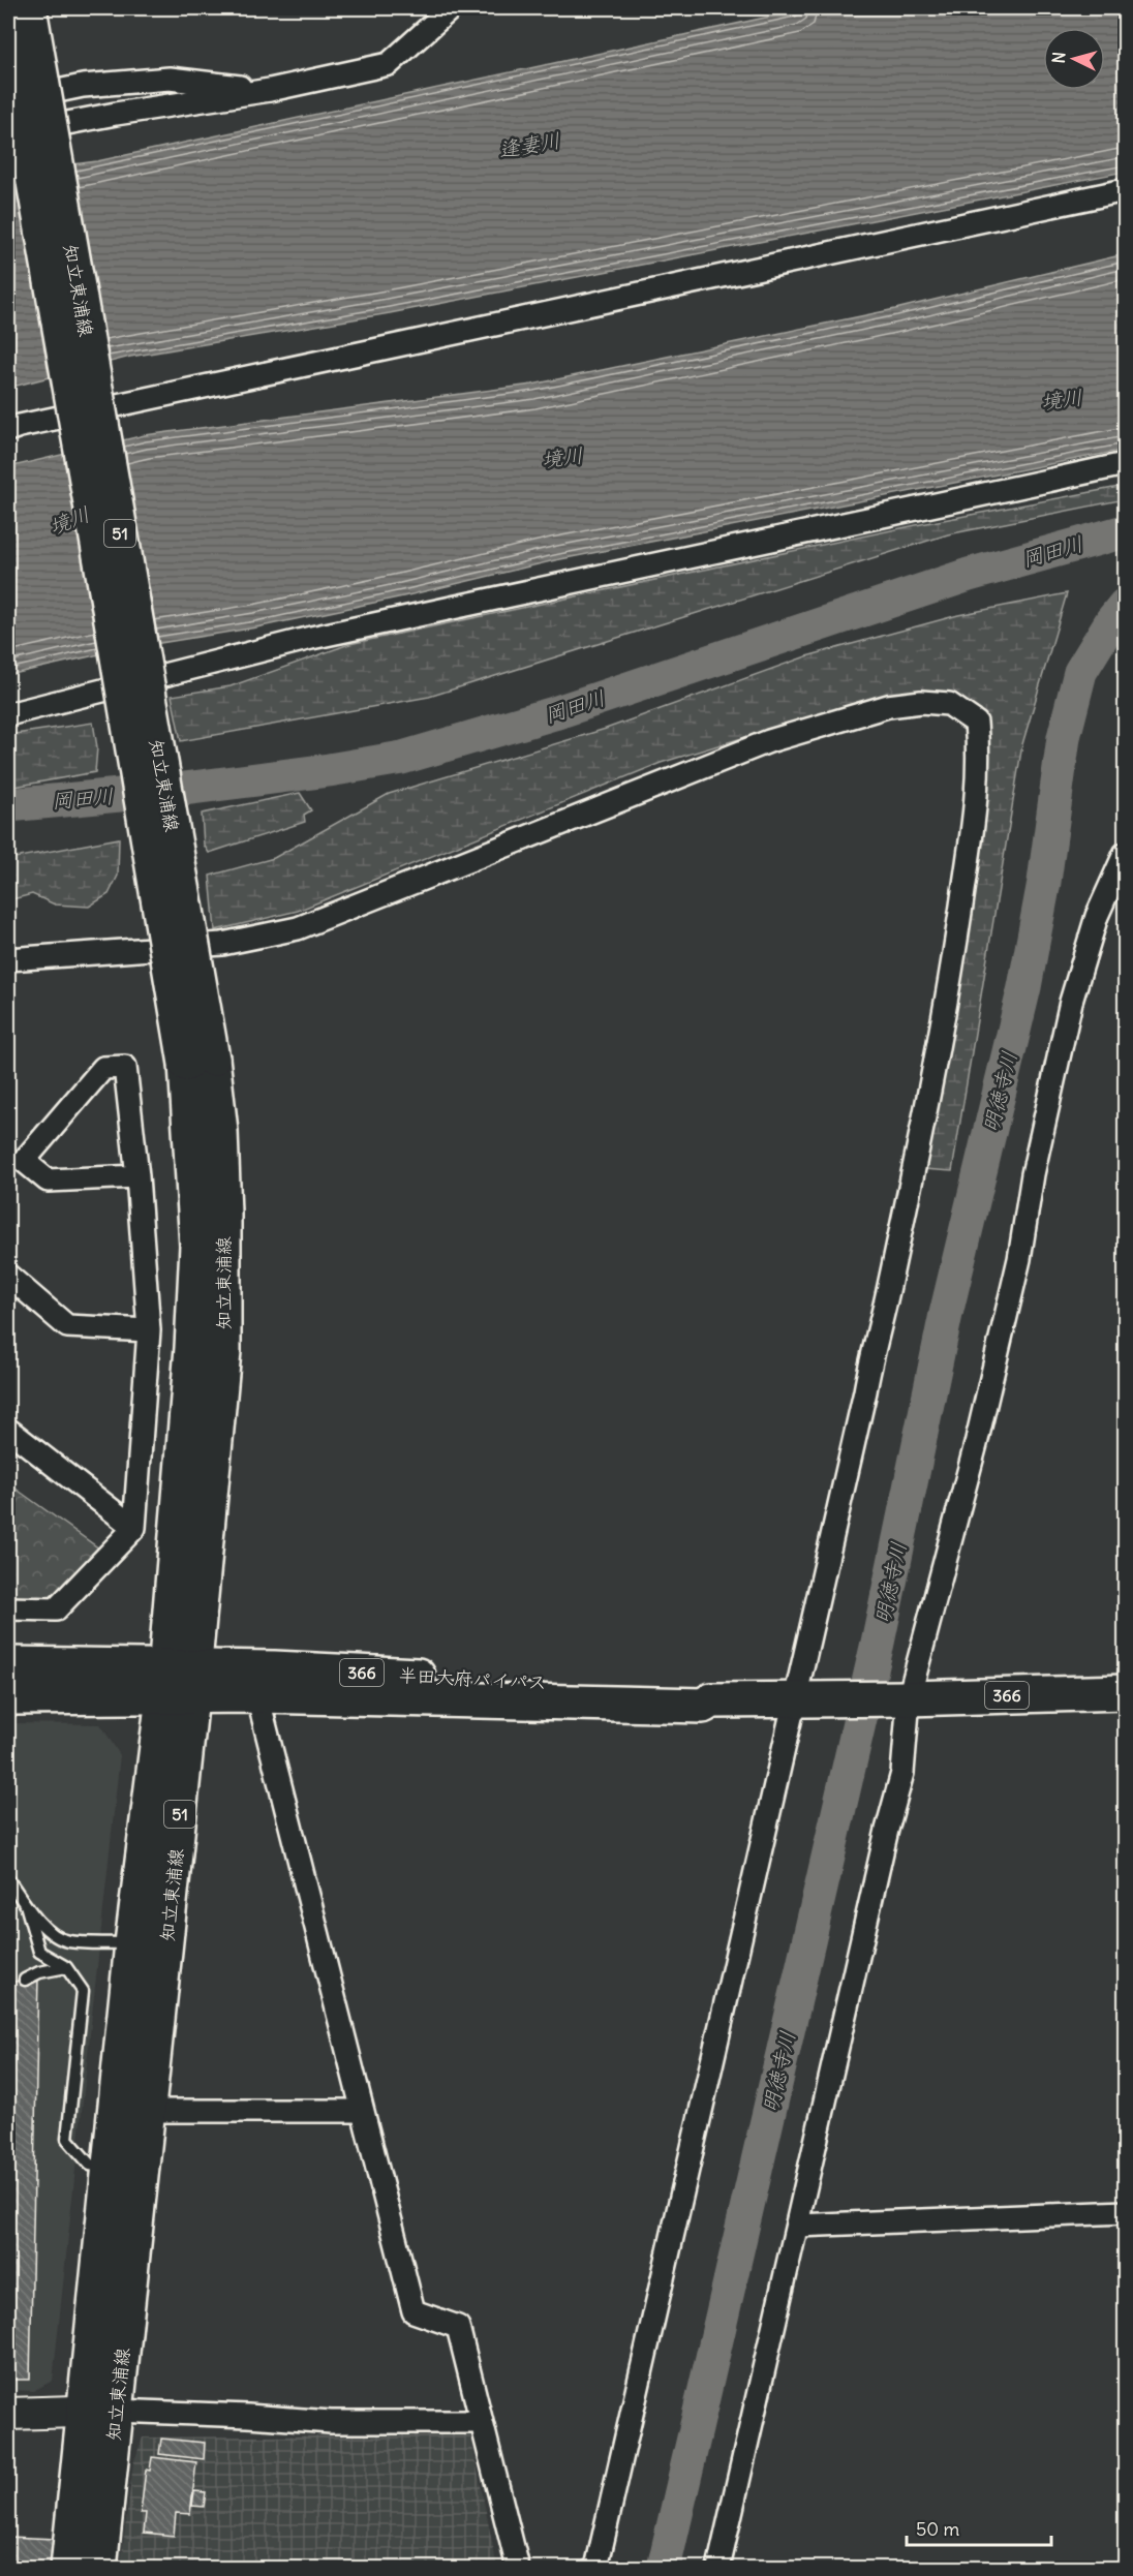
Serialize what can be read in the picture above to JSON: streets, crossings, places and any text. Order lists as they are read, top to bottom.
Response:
{
  "streets": {
    "main road": [
      "知立東浦線",
      "51",
      "366",
      "半田大府パイパス"
    ]
  },
  "crossings": [
    ["知立東浦線", "半田大府パイパス"]
  ],
  "water": [
    "逢妻川",
    "境川",
    "岡田川",
    "明徳寺川"
  ],
  "scale_bar": "50 m",
  "north": "left"
}
